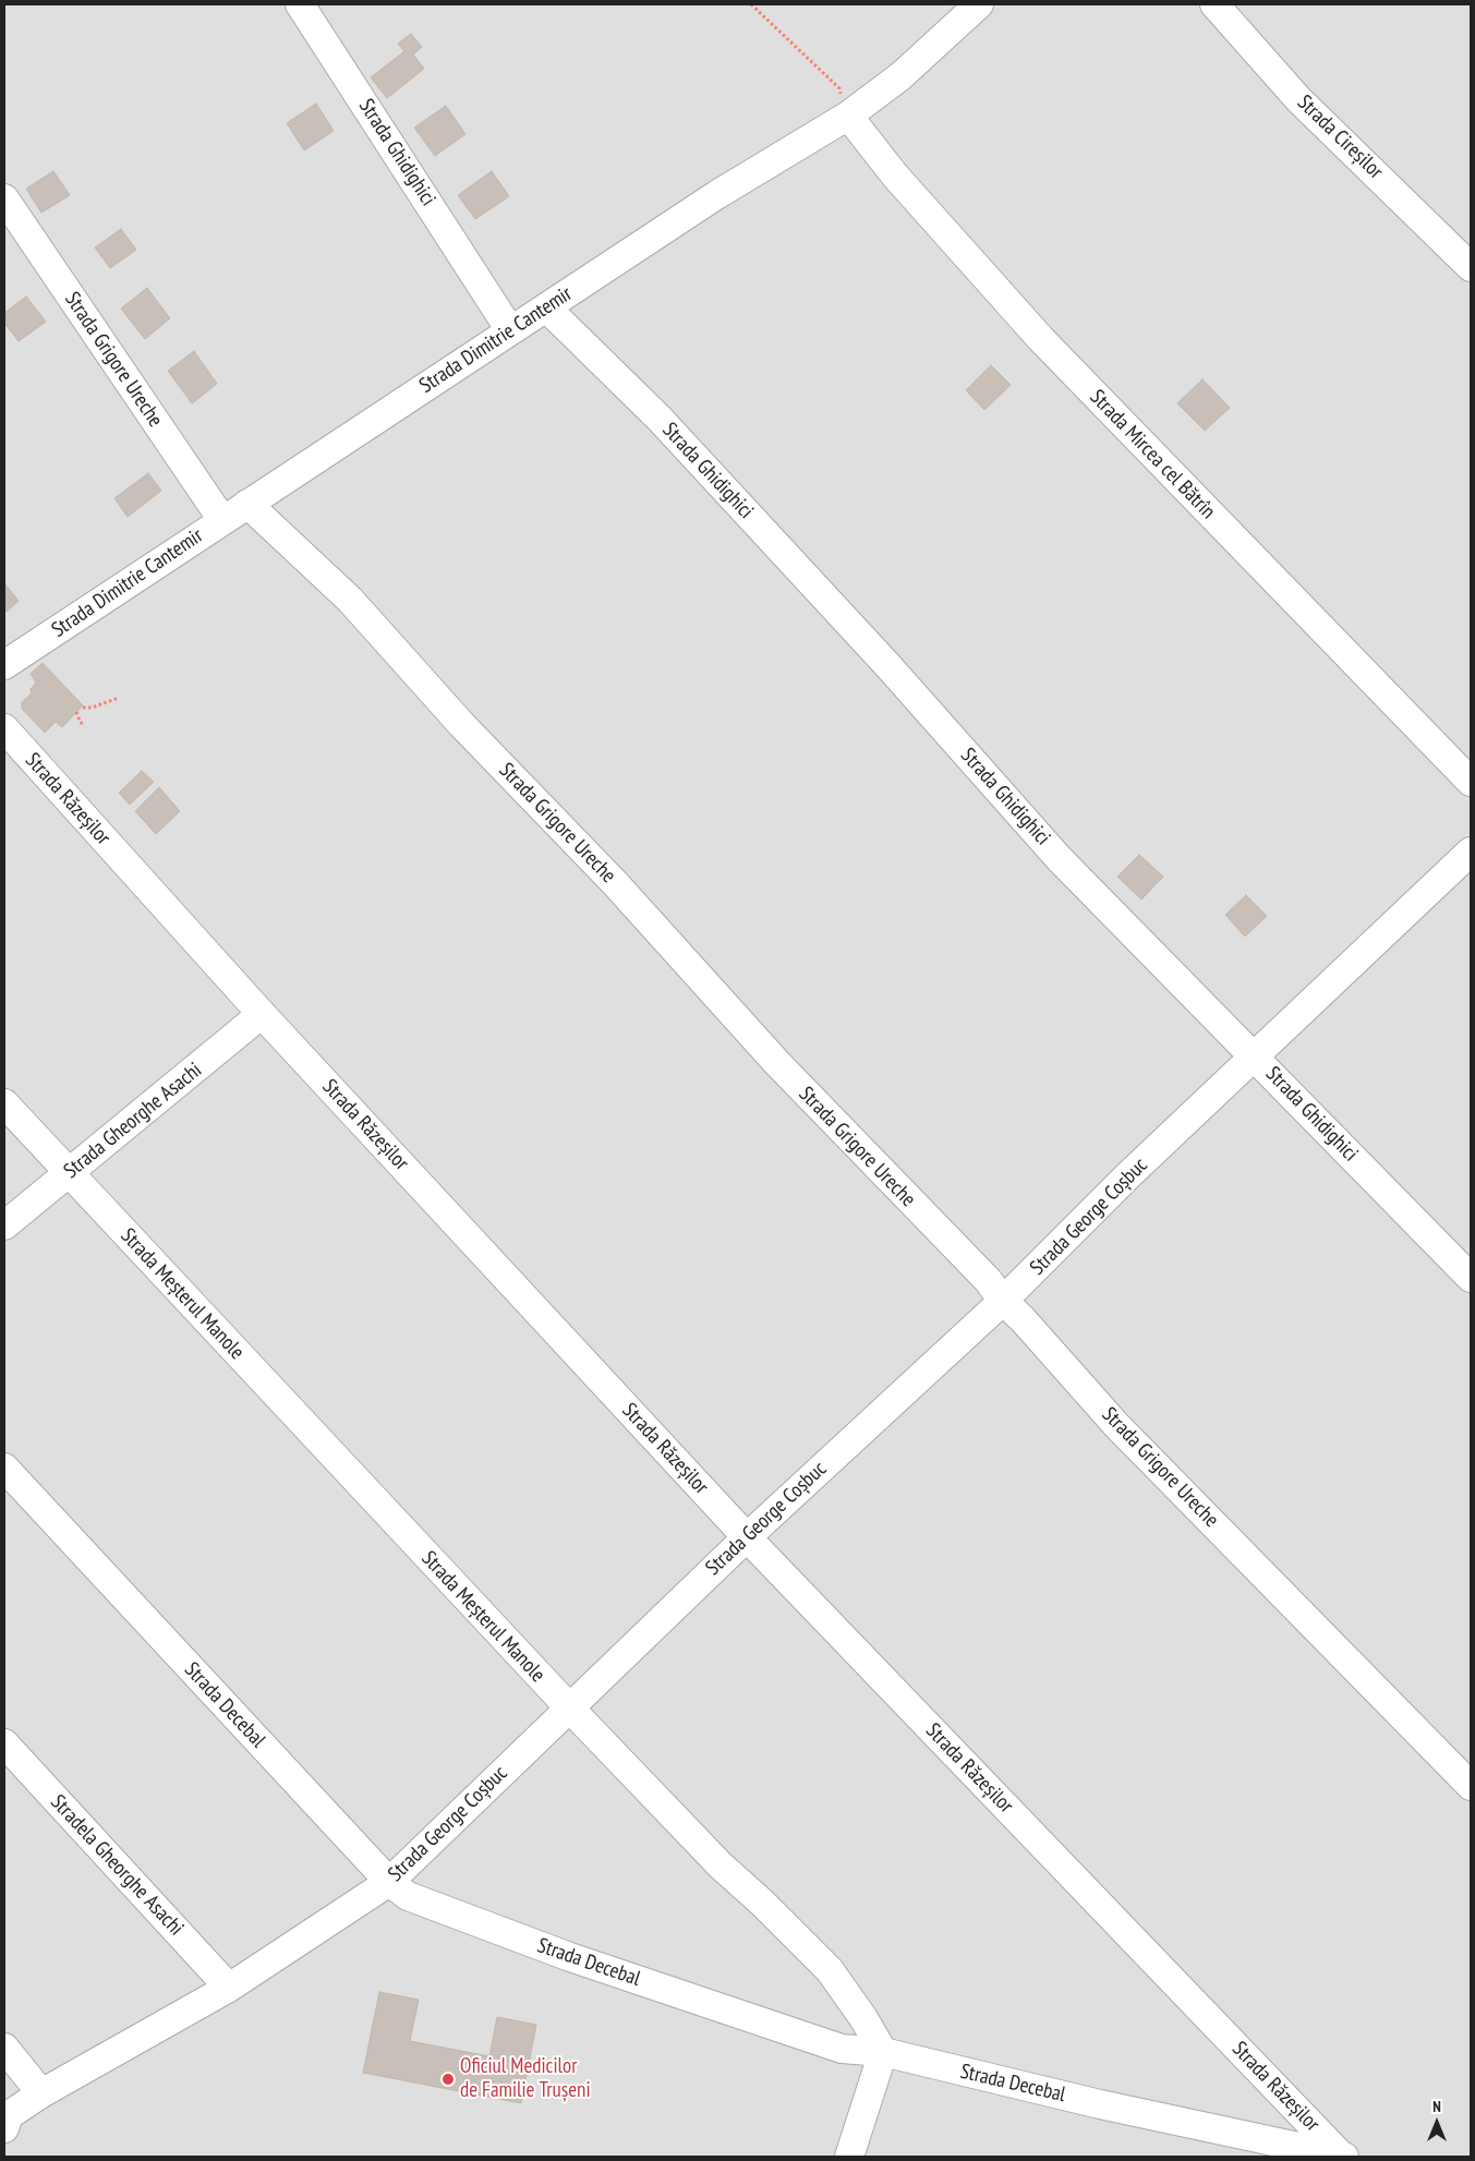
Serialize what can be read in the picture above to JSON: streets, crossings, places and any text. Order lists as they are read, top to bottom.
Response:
{
  "streets": {
    "street": [
      "Strada Cireșilor",
      "Strada Ghidighici",
      "Strada Dimitrie Cantemir",
      "Strada Grigore Ureche",
      "Strada Mircea cel Bătrîn",
      "Strada Răzeșilor",
      "Strada Gheorghe Asachi",
      "Strada George Coșbuc",
      "Strada Meșterul Manole",
      "Strada Decebal",
      "Stradela Gheorghe Asachi"
    ]
  },
  "crossings": [
    ["Strada Ghidighici", "Strada Dimitrie Cantemir"],
    ["Strada Ghidighici", "Strada George Coșbuc"],
    ["Strada Dimitrie Cantemir", "Strada Grigore Ureche"],
    ["Strada Dimitrie Cantemir", "Strada Mircea cel Bătrîn"],
    ["Strada Grigore Ureche", "Strada George Coșbuc"],
    ["Strada Răzeșilor", "Strada Gheorghe Asachi"],
    ["Strada Răzeșilor", "Strada George Coșbuc"],
    ["Strada Răzeșilor", "Strada Decebal"],
    ["Strada Gheorghe Asachi", "Strada Meșterul Manole"],
    ["Strada George Coșbuc", "Strada Meșterul Manole"],
    ["Strada George Coșbuc", "Strada Decebal"],
    ["Strada George Coșbuc", "Stradela Gheorghe Asachi"],
    ["Strada Meșterul Manole", "Strada Decebal"]
  ],
  "places": ["Oficiul Medicilor de Familie Trușeni"],
  "north": "top"
}
